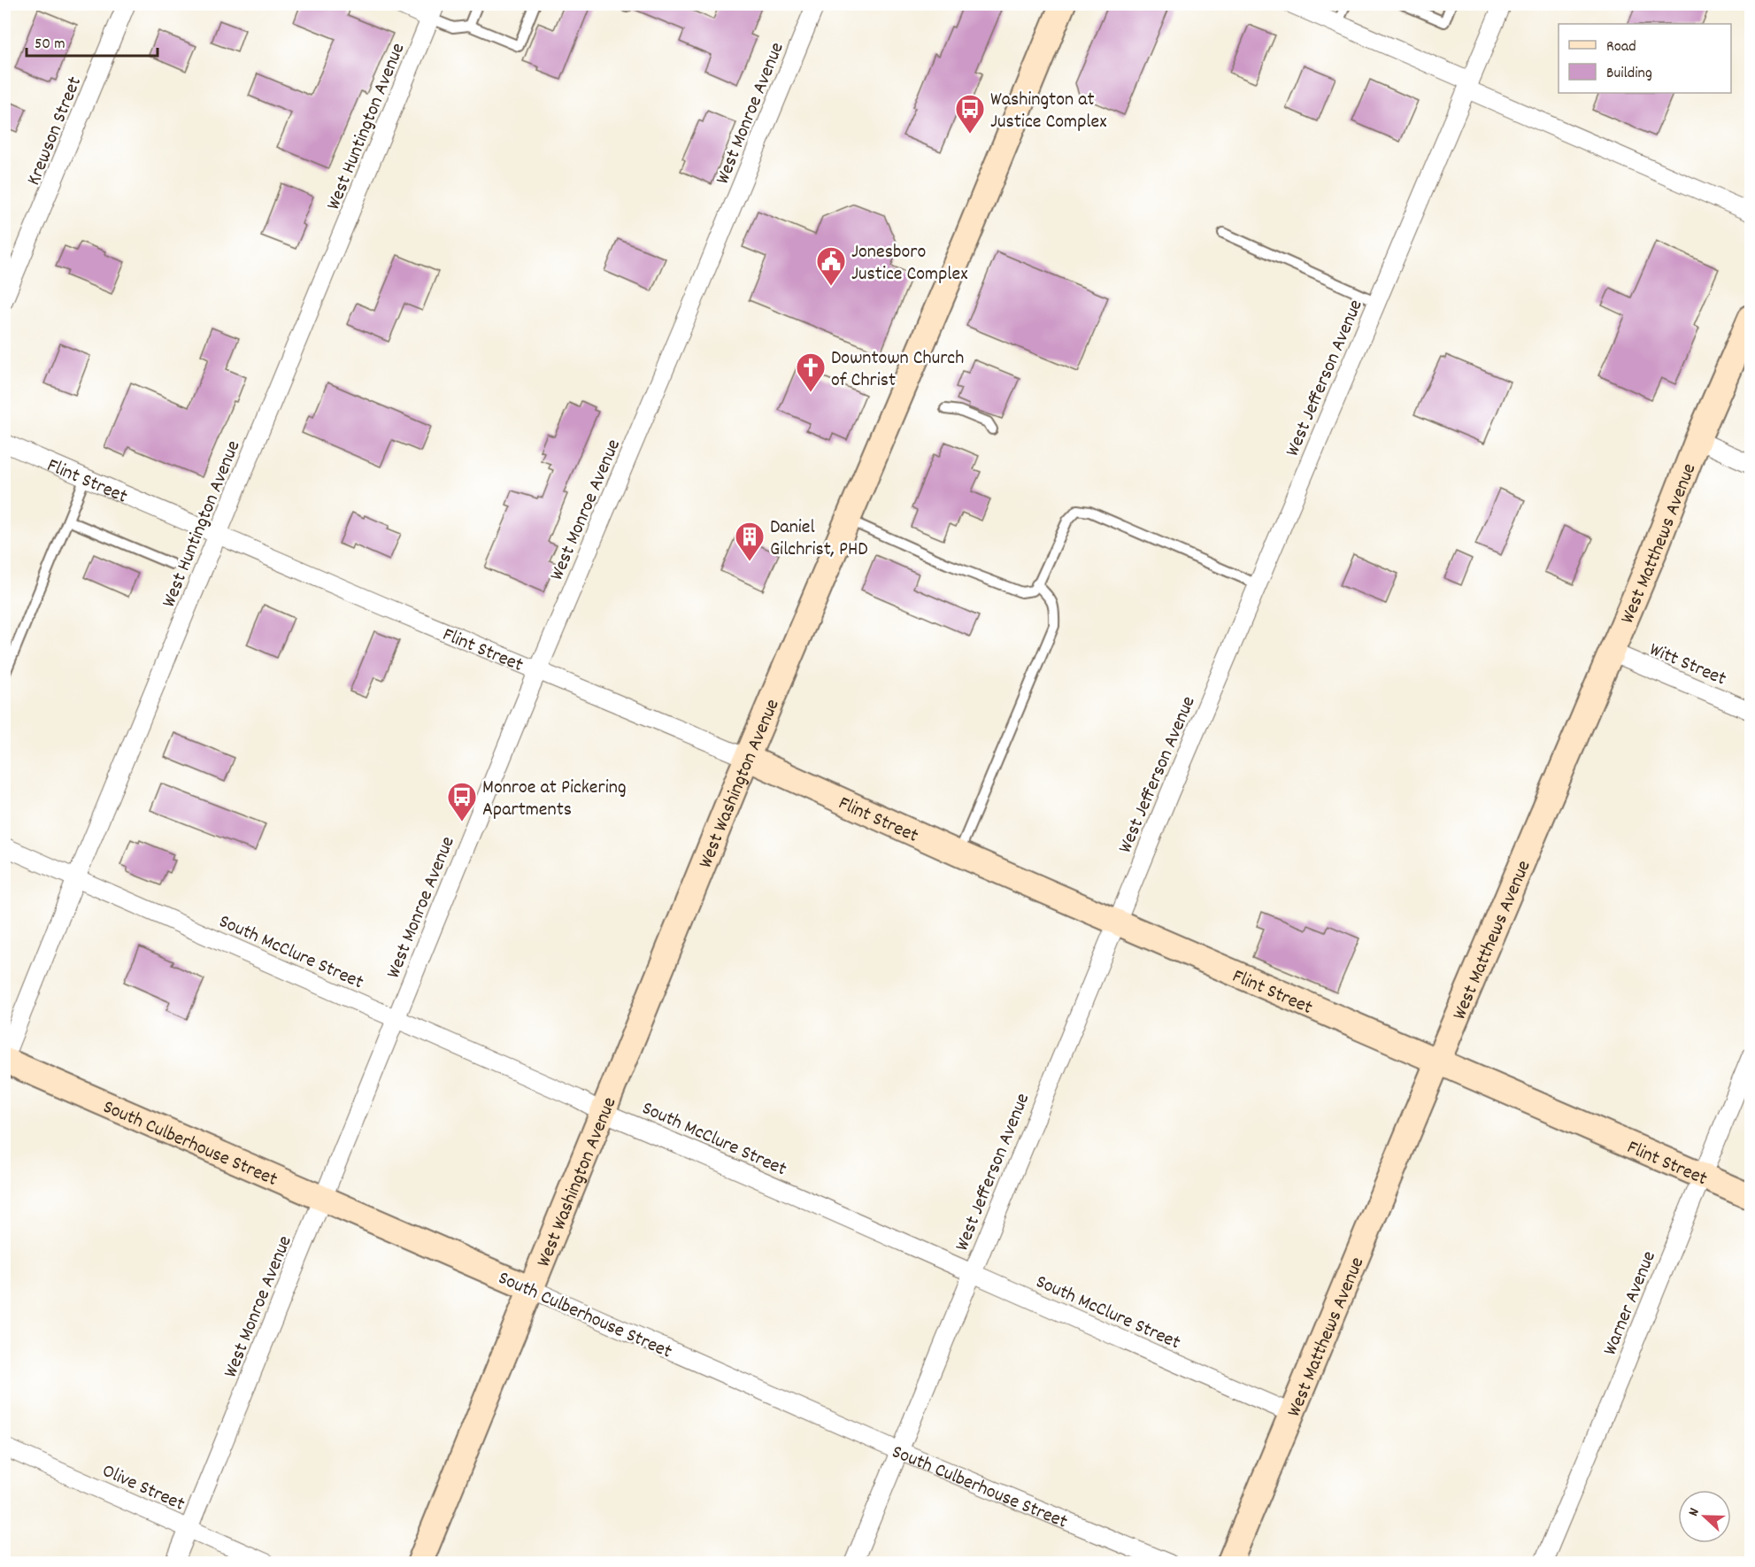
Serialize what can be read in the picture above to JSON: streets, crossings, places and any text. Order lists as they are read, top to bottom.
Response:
{
  "streets": {
    "street": [
      "West Monroe Avenue",
      "West Huntington Avenue",
      "Krewson Street",
      "West Jefferson Avenue",
      "Flint Street",
      "West Matthews Avenue",
      "Witt Street",
      "West Washington Avenue",
      "South McClure Street",
      "South Culberhouse Street",
      "Warner Avenue",
      "Olive Street"
    ]
  },
  "crossings": [
    ["West Monroe Avenue", "Flint Street"],
    ["West Monroe Avenue", "South McClure Street"],
    ["West Monroe Avenue", "South Culberhouse Street"],
    ["West Monroe Avenue", "Olive Street"],
    ["West Huntington Avenue", "Flint Street"],
    ["West Huntington Avenue", "South McClure Street"],
    ["West Huntington Avenue", "South Culberhouse Street"],
    ["West Jefferson Avenue", "Flint Street"],
    ["West Jefferson Avenue", "South McClure Street"],
    ["West Jefferson Avenue", "South Culberhouse Street"],
    ["Flint Street", "West Matthews Avenue"],
    ["Flint Street", "West Washington Avenue"],
    ["Flint Street", "Warner Avenue"],
    ["West Matthews Avenue", "Witt Street"],
    ["West Matthews Avenue", "South McClure Street"],
    ["West Washington Avenue", "South McClure Street"],
    ["West Washington Avenue", "South Culberhouse Street"]
  ],
  "places": {
    "bus stop": ["Washington at Justice Complex", "Monroe at Pickering Apartments"],
    "public building": ["Jonesboro Justice Complex"],
    "church": ["Downtown Church of Christ"],
    "building": ["Daniel Gilchrist, PHD"]
  },
  "legend": ["Road", "Building"],
  "scale_bar": "50 m",
  "north": "left"
}
